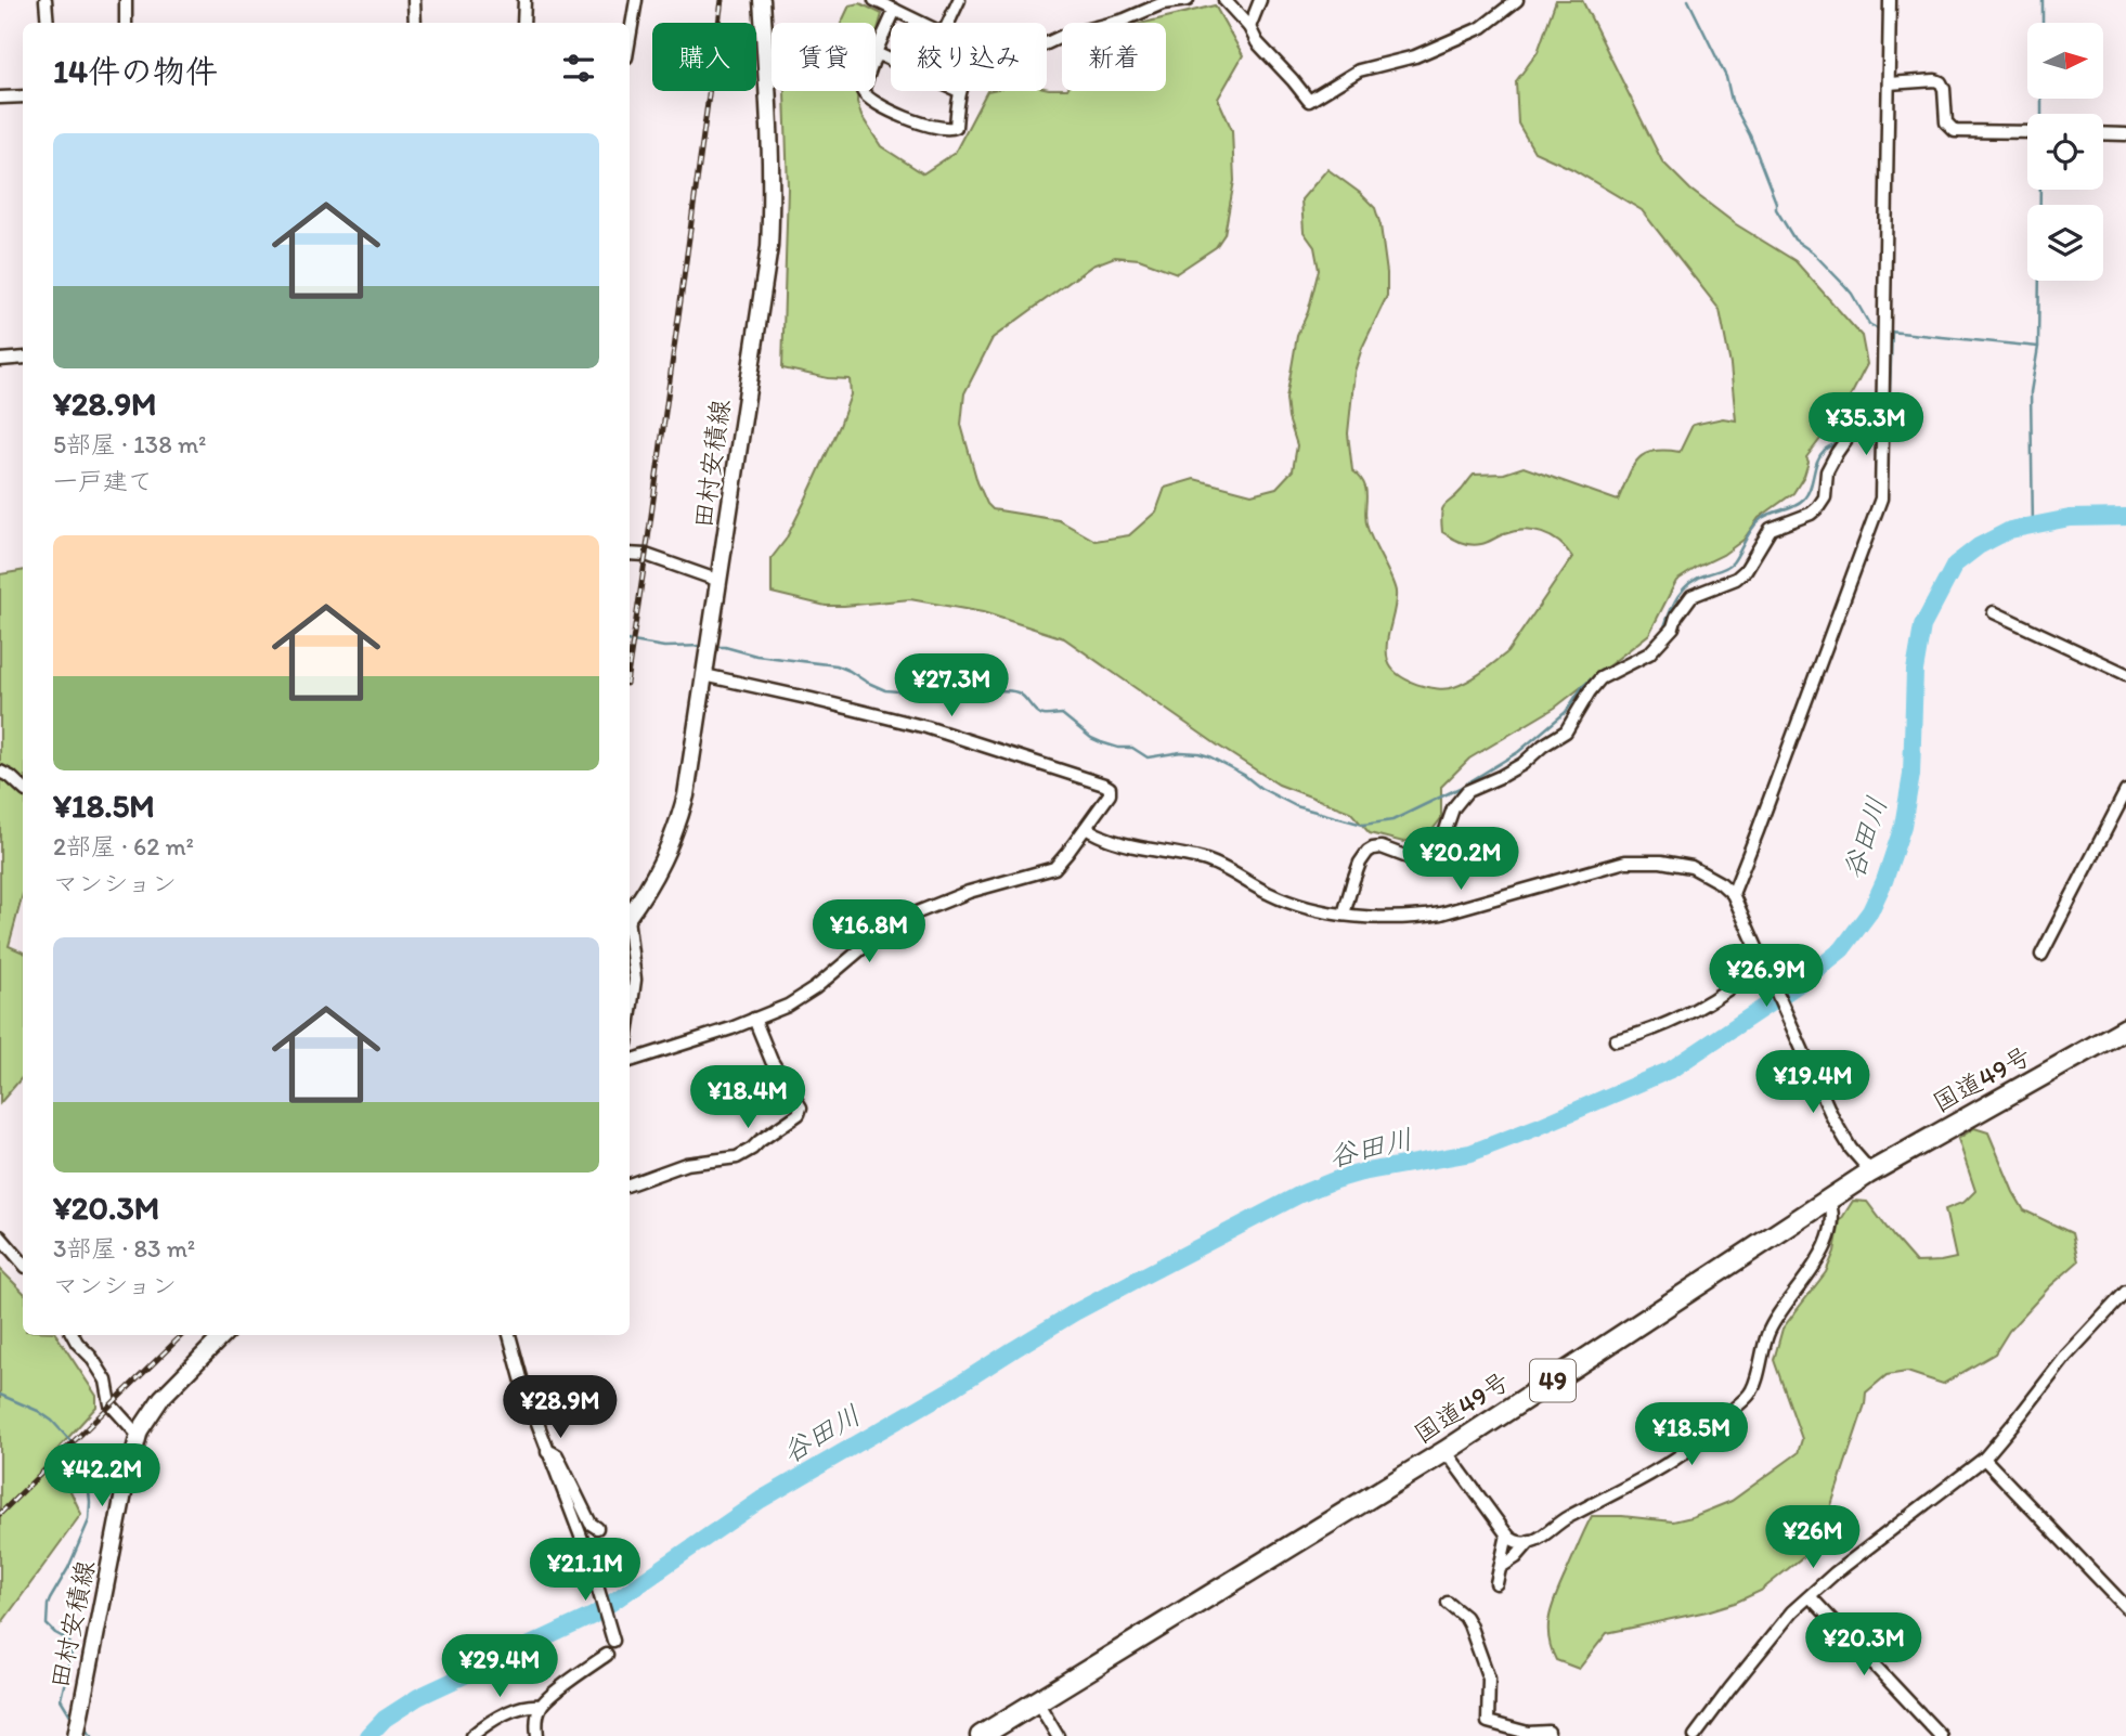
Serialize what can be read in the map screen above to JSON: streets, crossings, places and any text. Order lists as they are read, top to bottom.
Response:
{
  "streets": {
    "highway": ["国道49号", "49"],
    "main road": ["田村安積線"]
  },
  "water": ["谷田川"],
  "north": "right",
  "page": {
    "chip": [
      "購入",
      "賃貸",
      "絞り込み",
      "新着"
    ],
    "heading": "14件の物件",
    "list": [
      {
        "name": "¥28.9M",
        "note": "5部屋 · 138 m² · 一戸建て"
      },
      {
        "name": "¥18.5M",
        "note": "2部屋 · 62 m² · マンション"
      },
      {
        "name": "¥20.3M",
        "note": "3部屋 · 83 m² · マンション"
      }
    ],
    "price": [
      "¥35.3M",
      "¥27.3M",
      "¥20.2M",
      "¥16.8M",
      "¥26.9M",
      "¥19.4M",
      "¥18.4M",
      "¥28.9M",
      "¥18.5M",
      "¥42.2M",
      "¥26M",
      "¥21.1M",
      "¥20.3M",
      "¥29.4M"
    ]
  }
}
